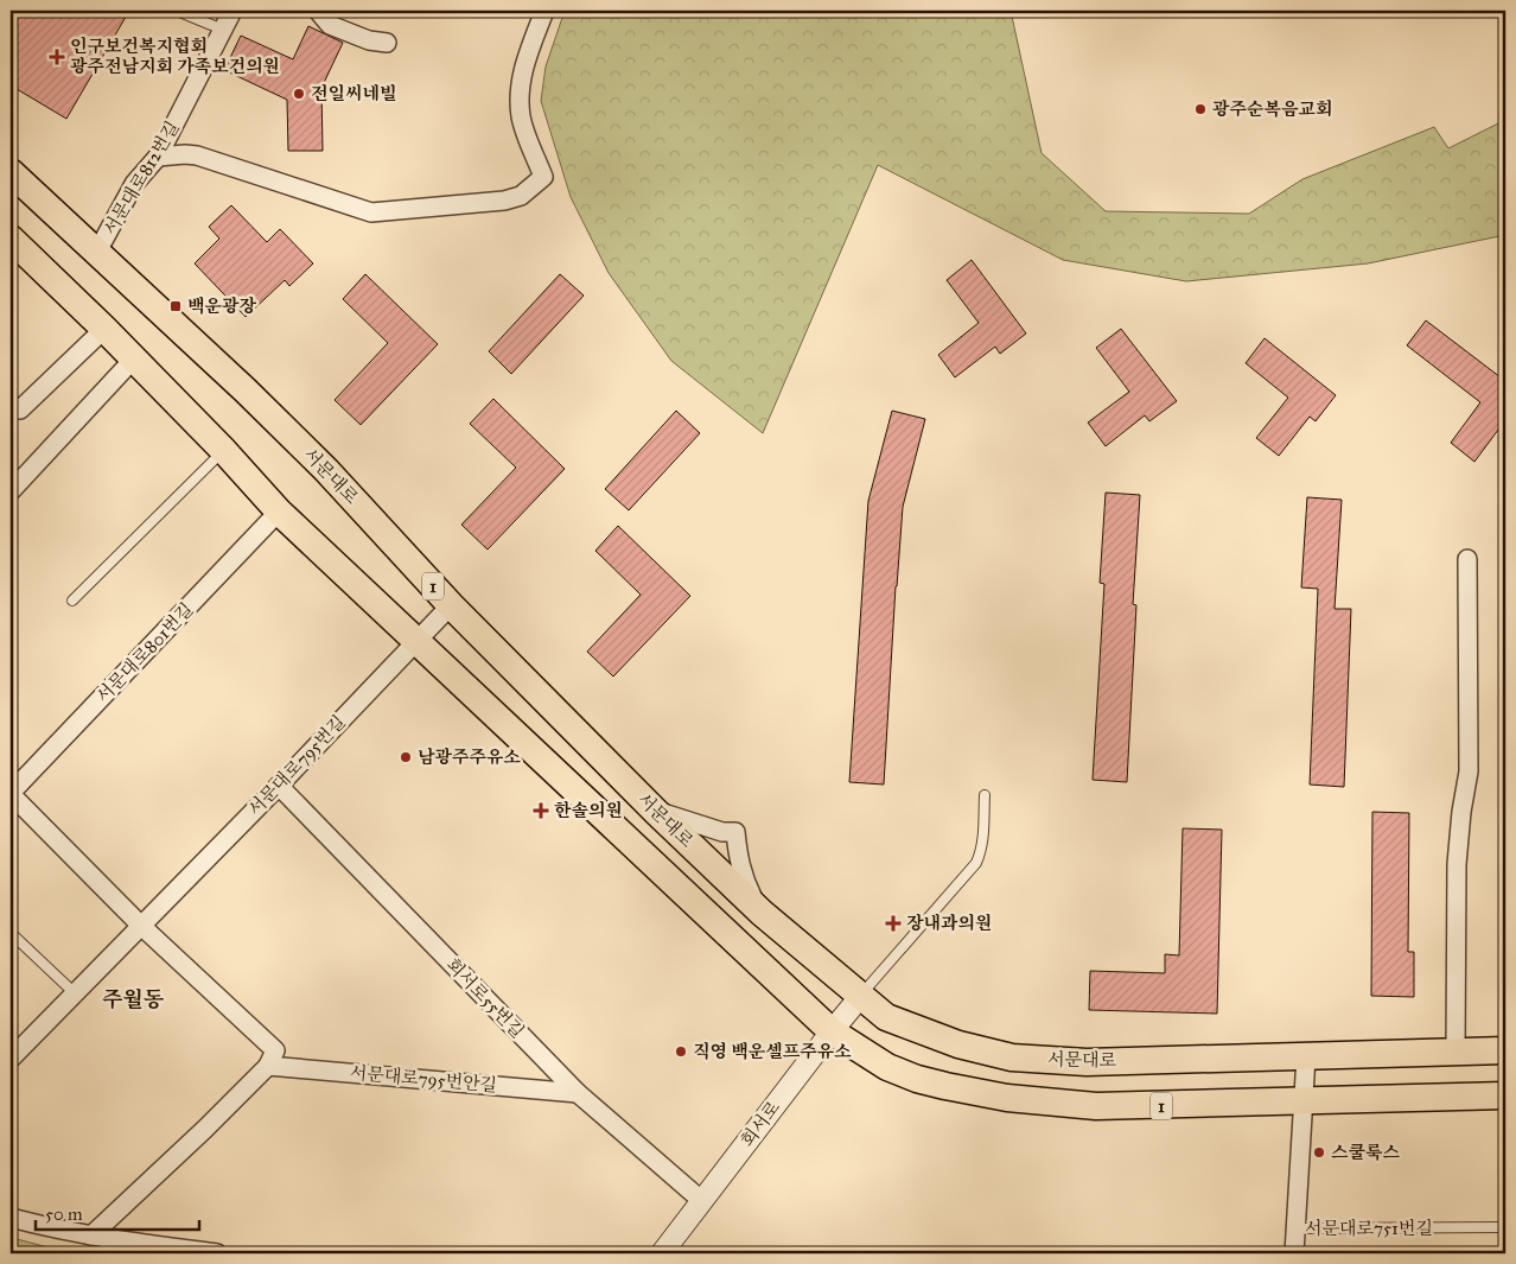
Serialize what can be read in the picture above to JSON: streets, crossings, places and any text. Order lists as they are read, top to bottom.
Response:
{
  "streets": {
    "main road": ["서문대로", "1"],
    "street": [
      "서문대로812번길",
      "서문대로801번길",
      "서문대로795번길",
      "회서로55번길",
      "서문대로795번안길",
      "회서로",
      "서문대로751번길"
    ]
  },
  "crossings": [
    ["서문대로812번길", "서문대로"],
    ["서문대로", "서문대로795번길"],
    ["서문대로", "회서로"],
    ["서문대로", "서문대로751번길"],
    ["1", "서문대로801번길"],
    ["1", "서문대로795번길"],
    ["1", "회서로"],
    ["1", "서문대로751번길"],
    ["서문대로801번길", "서문대로795번길"],
    ["서문대로795번길", "회서로55번길"],
    ["회서로55번길", "서문대로795번안길"],
    ["회서로55번길", "회서로"]
  ],
  "districts": ["주월동"],
  "places": {
    "health": ["인구보건복지협회 광주전남지회 가족보건의원", "한솔의원", "장내과의원"],
    "other": [
      "전일씨네빌",
      "광주순복음교회",
      "남광주주유소",
      "직영 백운셀프주유소",
      "스쿨룩스"
    ],
    "transit": ["백운광장"]
  },
  "scale_bar": "50 m"
}
